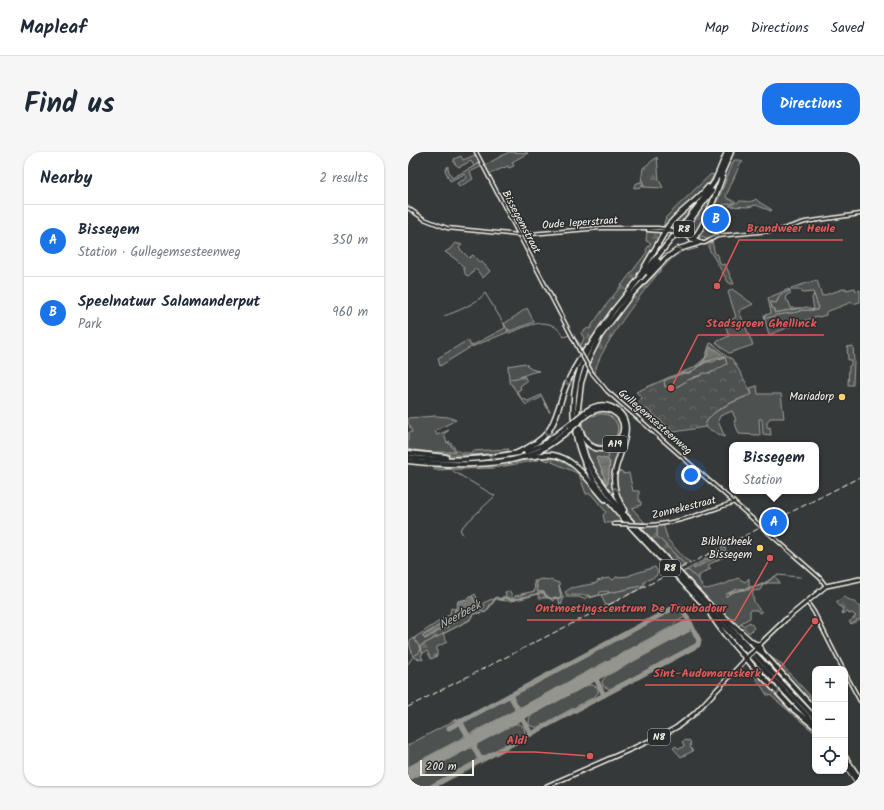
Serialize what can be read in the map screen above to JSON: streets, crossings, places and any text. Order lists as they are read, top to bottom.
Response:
{
  "streets": {
    "highway": ["R8", "A19"],
    "main road": ["N8"],
    "street": [
      "Bissegemstraat",
      "Oude Ieperstraat",
      "Gullegemsesteenweg",
      "Zonnekestraat"
    ]
  },
  "crossings": [
    ["Bissegemstraat", "Oude Ieperstraat"],
    ["Bissegemstraat", "Gullegemsesteenweg"],
    ["R8", "A19"],
    ["Gullegemsesteenweg", "Zonnekestraat"],
    ["Gullegemsesteenweg", "N8"]
  ],
  "water": ["Neerbeek"],
  "places": [
    "Brandweer Heule",
    "Stadsgroen Ghellinck",
    "Mariadorp",
    "Bibliotheek Bissegem",
    "Ontmoetingscentrum De Troubadour",
    "Sint-Audomaruskerk",
    "Aldi"
  ],
  "scale_bar": "200 m",
  "page": {
    "header": "Mapleaf",
    "nav": ["Map", "Directions", "Saved"],
    "title": "Find us",
    "buttons": "Directions",
    "heading": ["Nearby", "2 results"],
    "list": [
      {
        "mark": "A",
        "name": "Bissegem",
        "note": "Station · Gullegemsesteenweg",
        "value": "350 m"
      },
      {
        "mark": "B",
        "name": "Speelnatuur Salamanderput",
        "note": "Park",
        "value": "960 m"
      }
    ],
    "pins": ["B", "A"],
    "popup": ["Bissegem", "Station"],
    "map_buttons": ["+", "−"],
    "scale": "200 m"
  }
}
